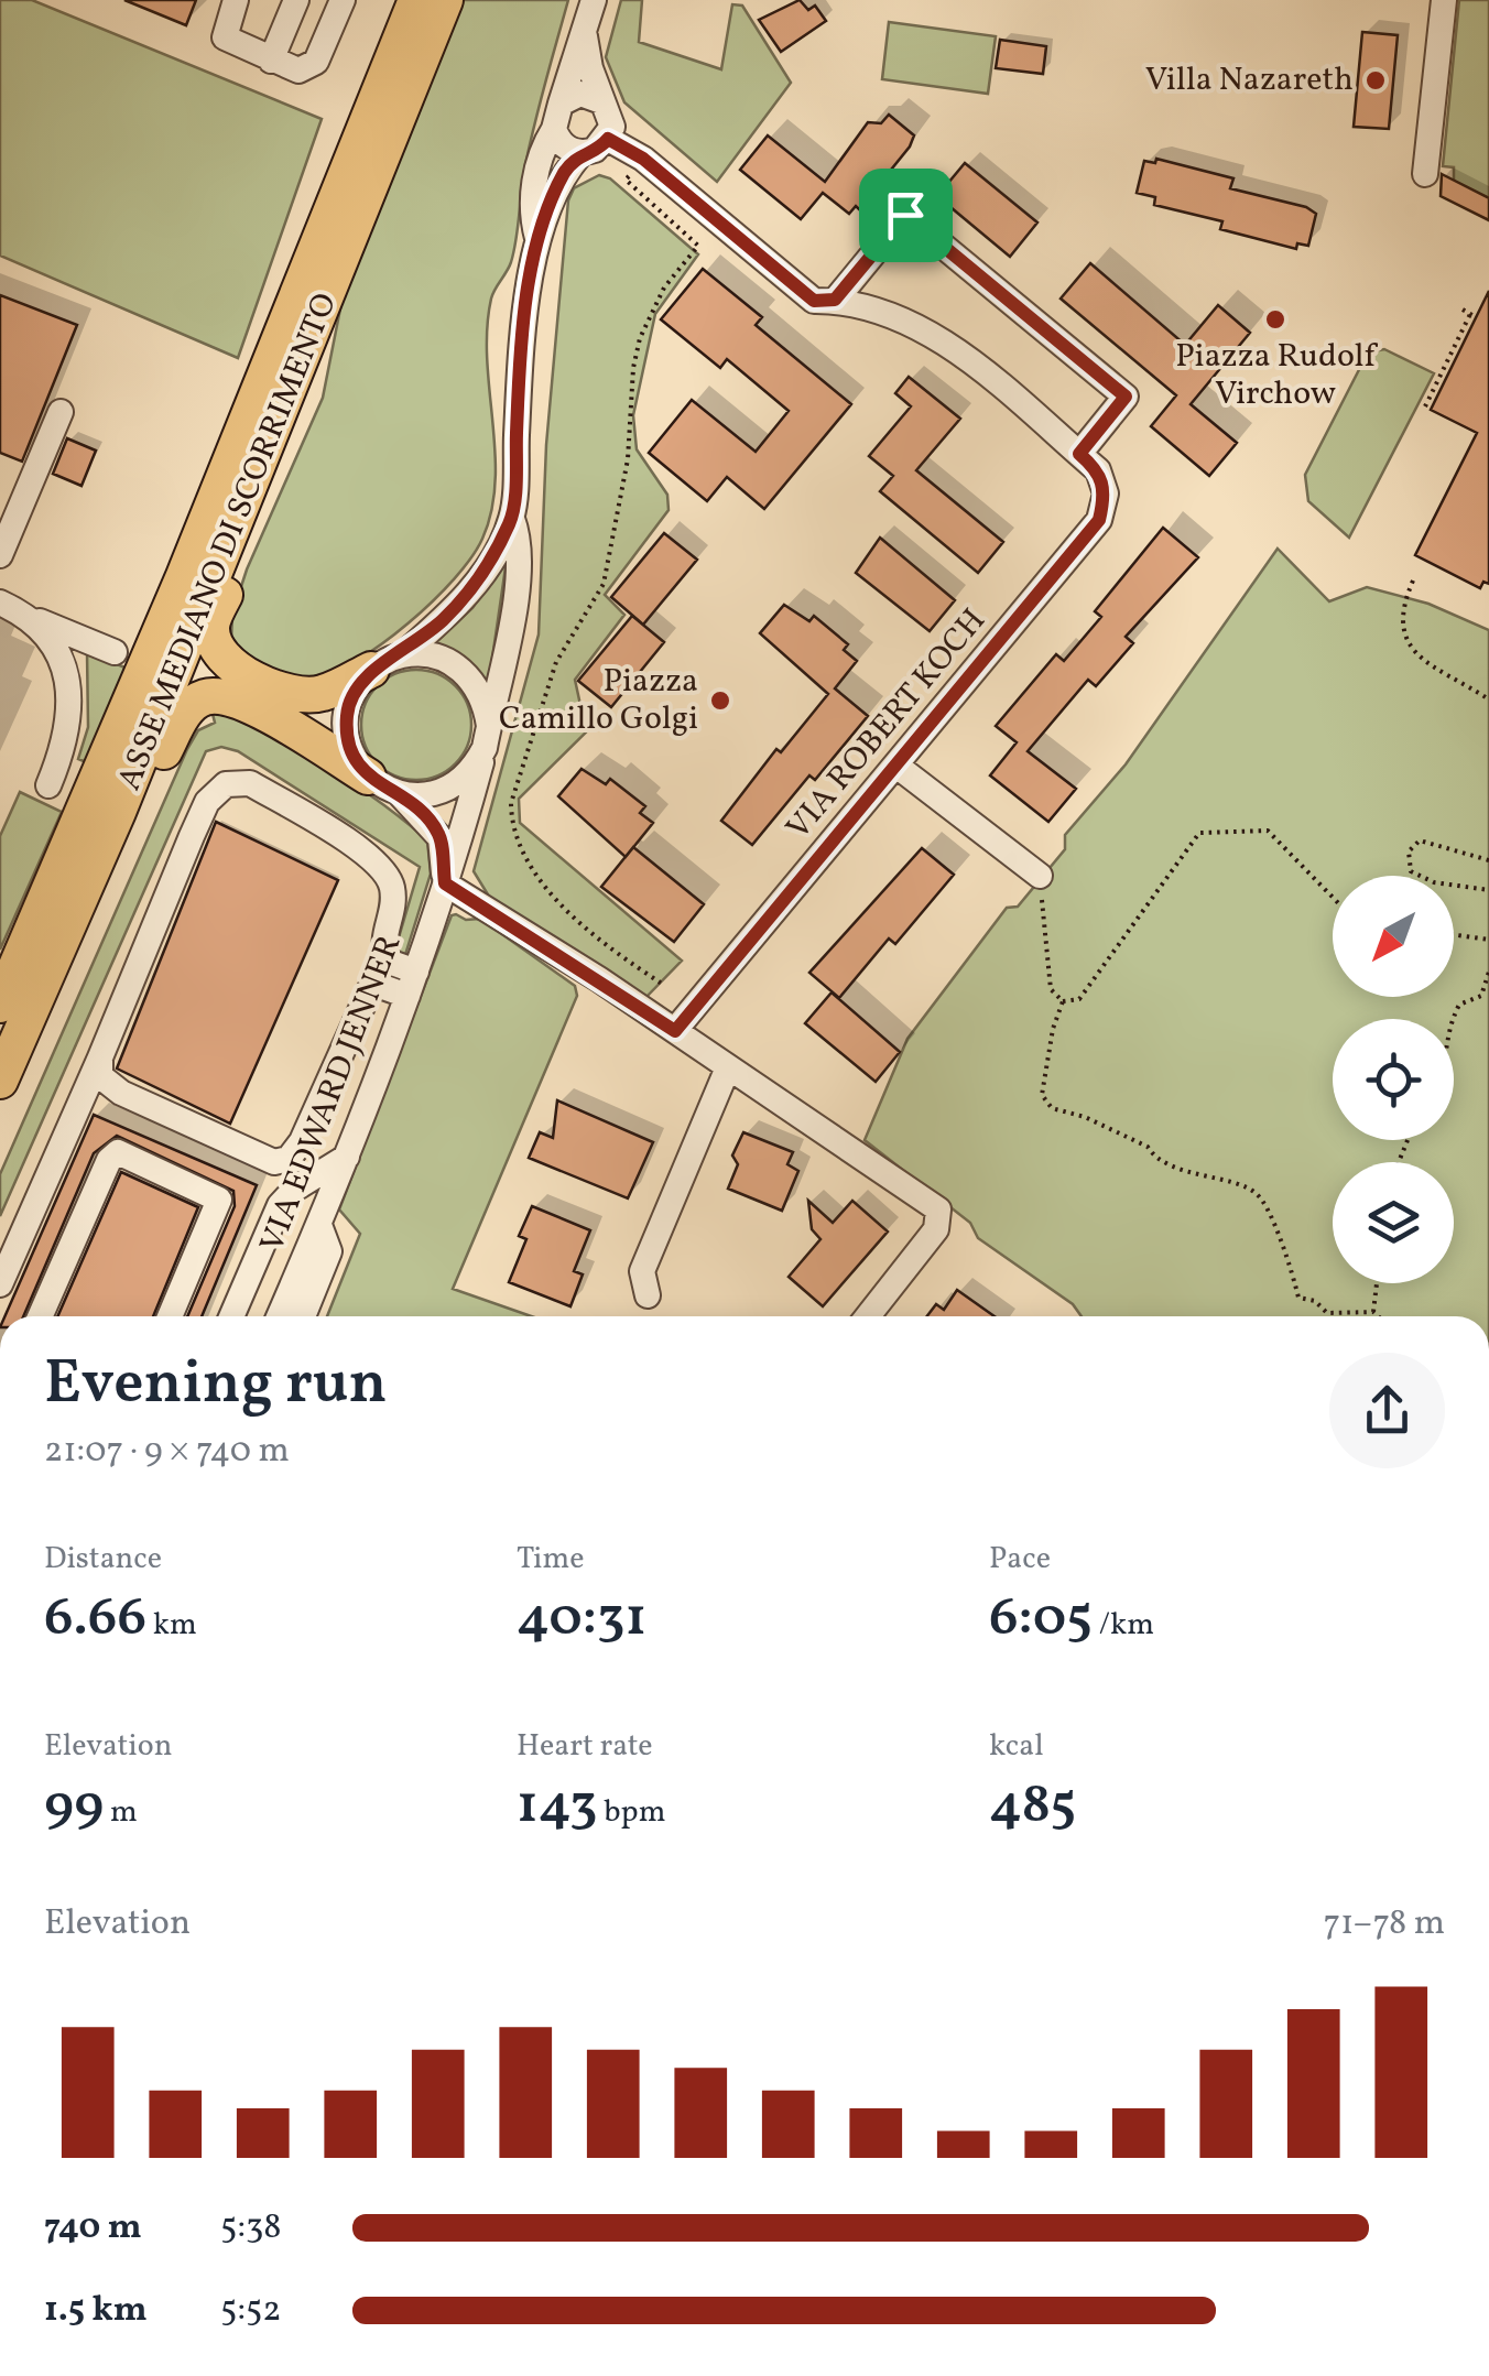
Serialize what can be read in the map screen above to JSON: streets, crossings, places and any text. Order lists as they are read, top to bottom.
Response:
{
  "streets": {
    "highway": ["ASSE MEDIANO DI SCORRIMENTO"],
    "street": ["VIA ROBERT KOCH", "VIA EDWARD JENNER"]
  },
  "crossings": [
    ["VIA ROBERT KOCH", "VIA EDWARD JENNER"]
  ],
  "places": ["Villa Nazareth", "Piazza Rudolf Virchow", "Piazza Camillo Golgi"],
  "north": "bottom left",
  "page": {
    "heading": ["Evening run", "21:07 · 9 × 740 m"],
    "stats": [
      ["Distance", "6.66 km"],
      ["Time", "40:31"],
      ["Pace", "6:05 /km"],
      ["Elevation", "99 m"],
      ["Heart rate", "143 bpm"],
      ["kcal", "485"]
    ],
    "chart": ["Elevation", "71–78 m"],
    "list": [
      {
        "name": "740 m",
        "note": "5:38"
      },
      {
        "name": "1.5 km",
        "note": "5:52"
      }
    ]
  }
}
